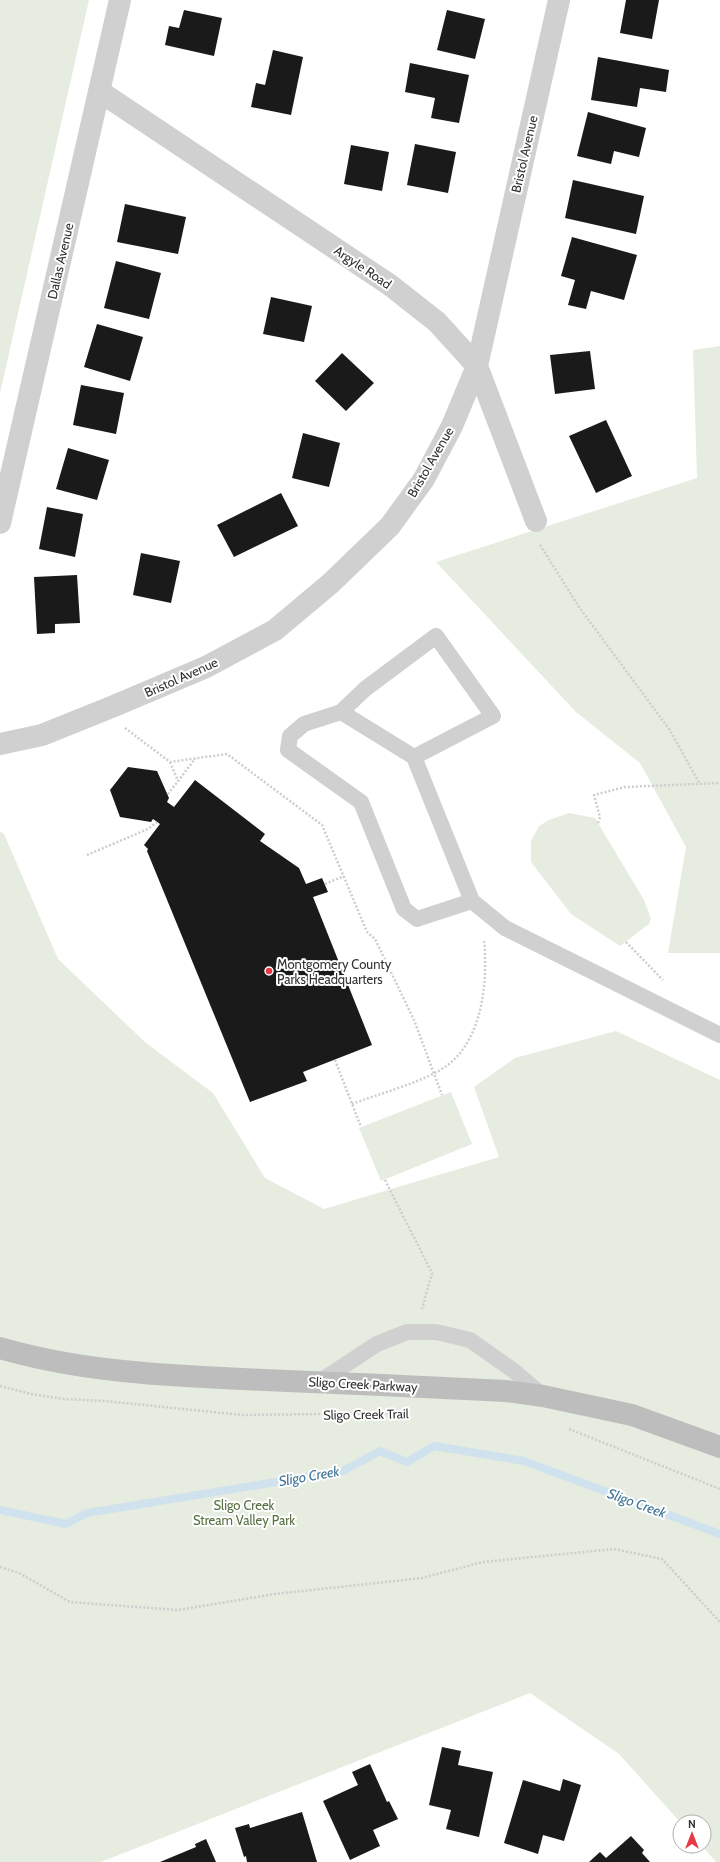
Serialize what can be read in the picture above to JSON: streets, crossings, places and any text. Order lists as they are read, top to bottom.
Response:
{
  "streets": {
    "street": [
      "Bristol Avenue",
      "Dallas Avenue",
      "Argyle Road",
      "Sligo Creek Parkway"
    ],
    "path": ["Sligo Creek Trail"]
  },
  "crossings": [
    ["Bristol Avenue", "Argyle Road"],
    ["Dallas Avenue", "Argyle Road"]
  ],
  "water": ["Sligo Creek"],
  "parks": ["Sligo Creek Stream Valley Park"],
  "places": ["Montgomery County Parks Headquarters"],
  "north": "top"
}
